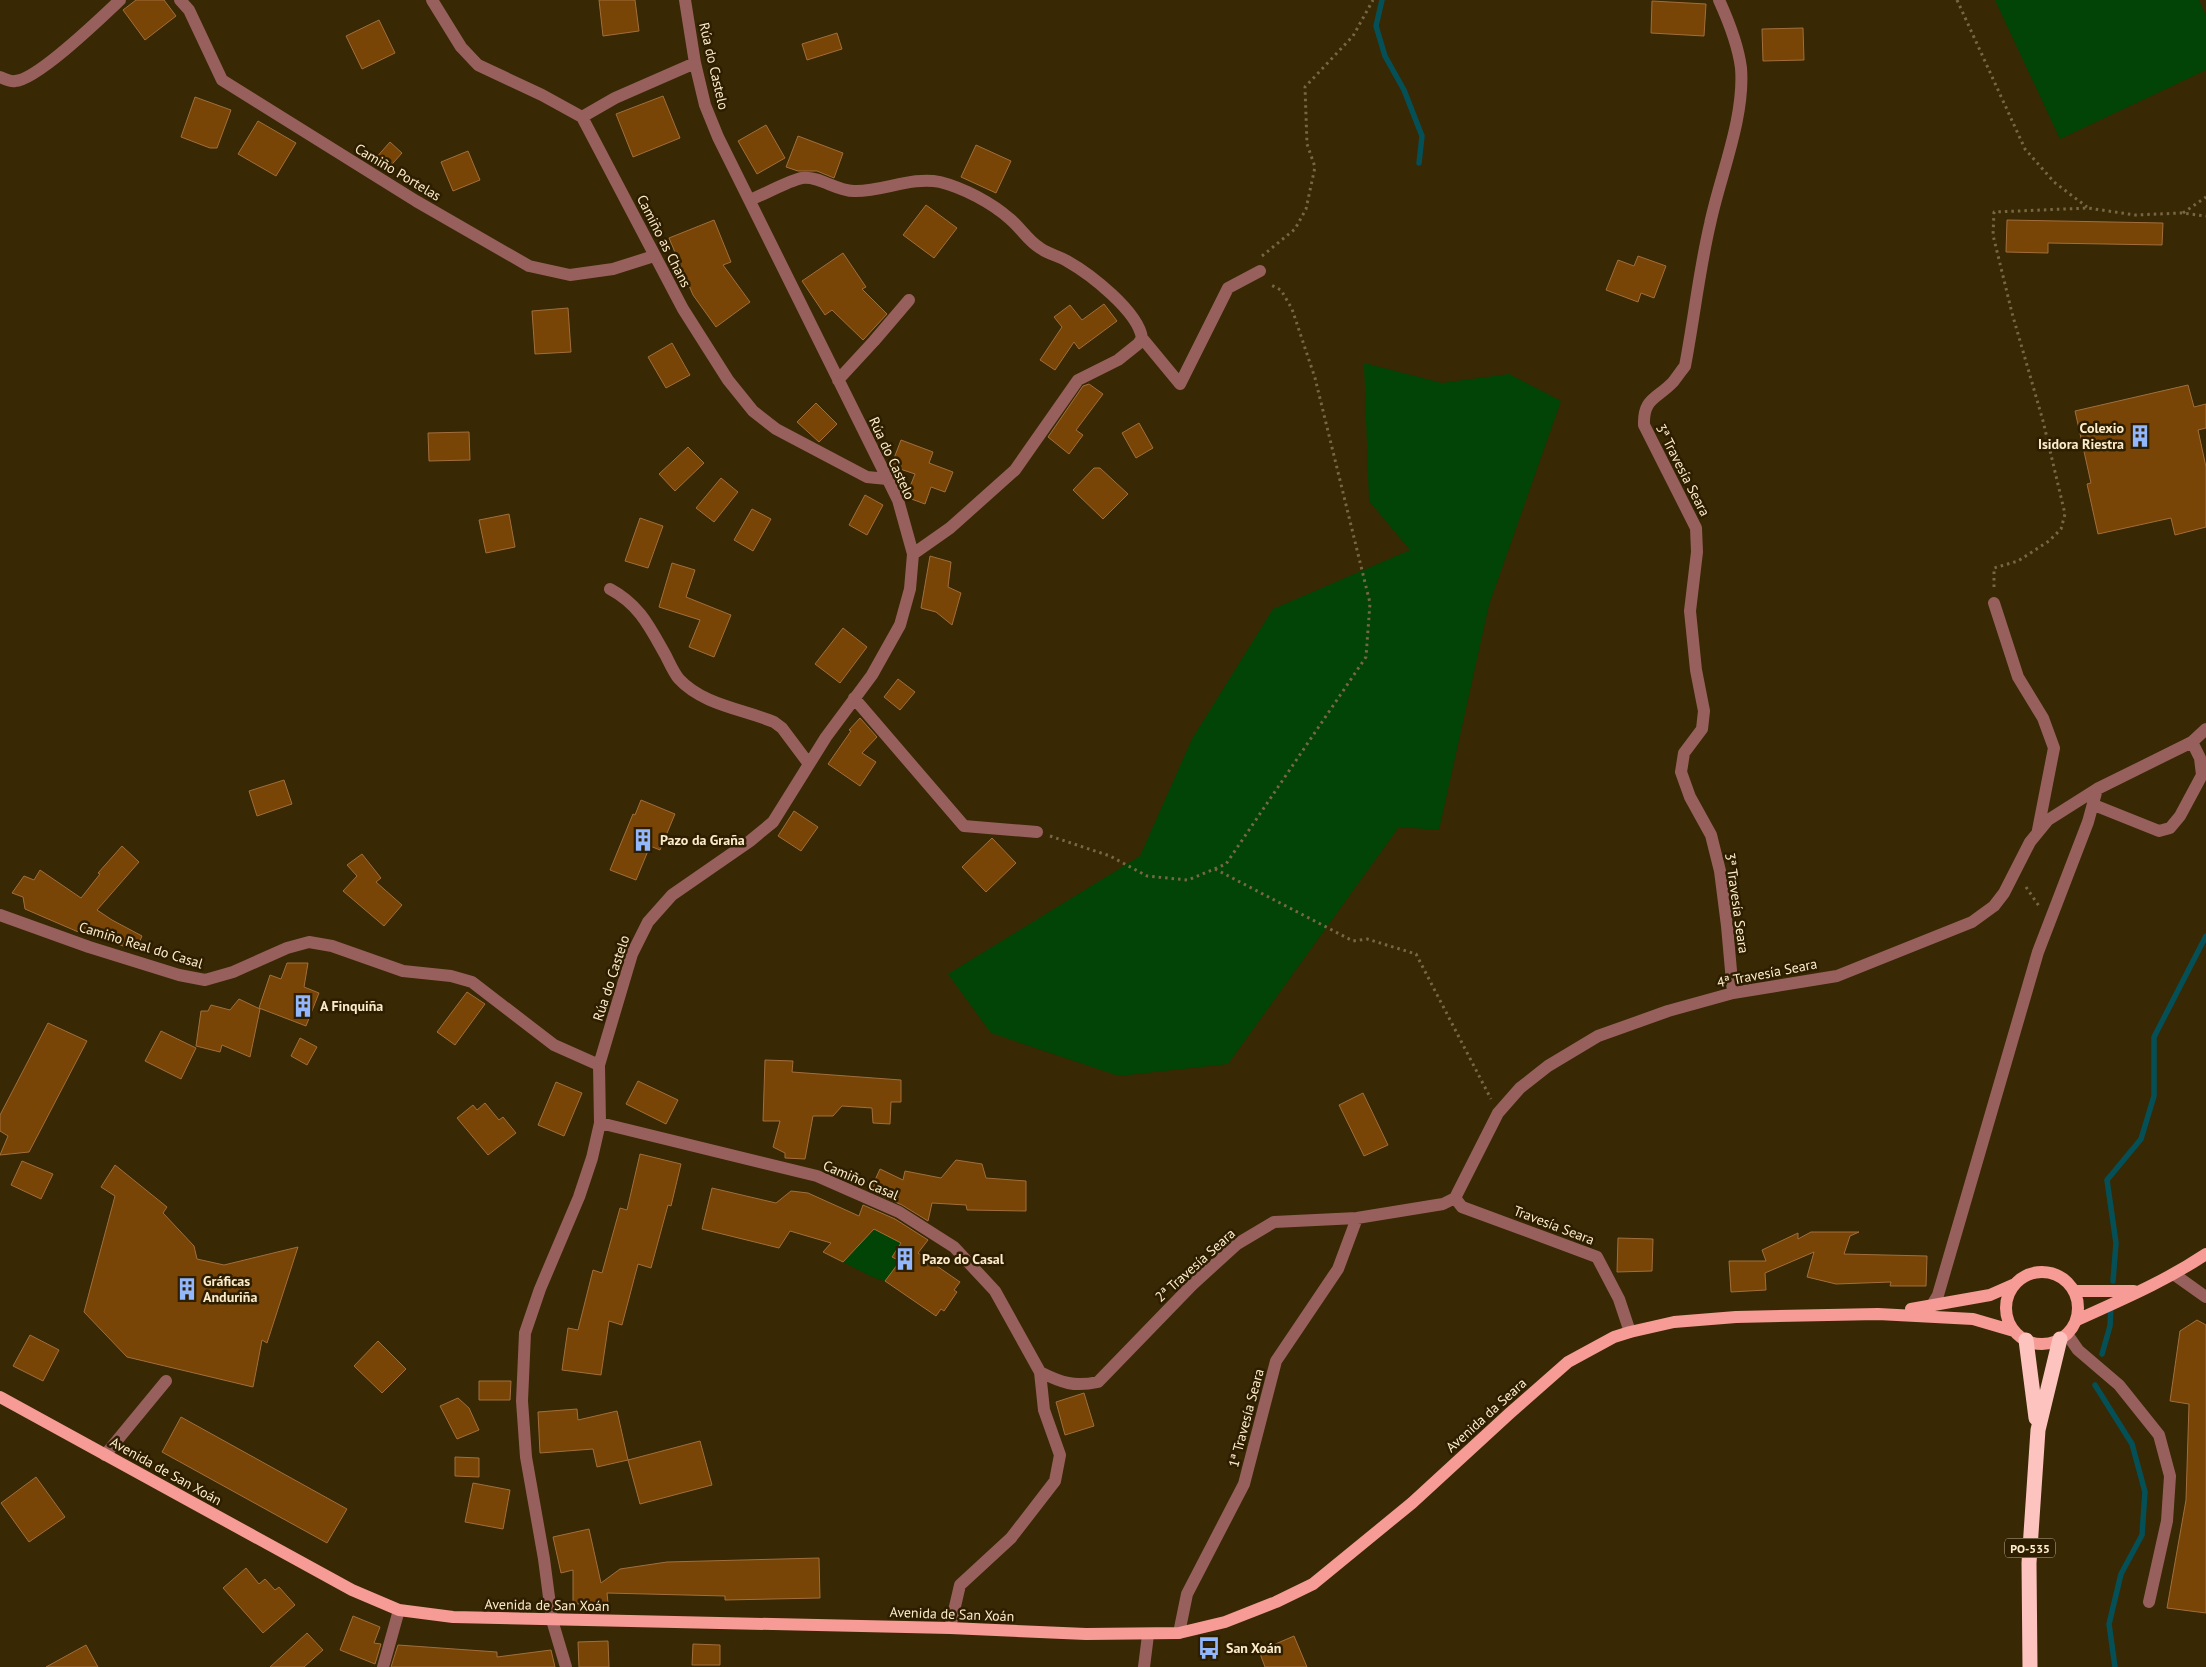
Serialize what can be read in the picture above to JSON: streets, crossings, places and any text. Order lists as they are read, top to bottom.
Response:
{
  "streets": {
    "highway": ["PO-535"],
    "main road": ["Avenida da Seara", "Avenida de San Xoán"],
    "street": [
      "Rúa do Castelo",
      "Camiño Portelas",
      "Camiño as Chans",
      "3ª Travesía Seara",
      "Camiño Real do Casal",
      "4ª Travesía Seara",
      "Camiño Casal",
      "Travesía Seara",
      "2ª Travesía Seara",
      "1ª Travesía Seara"
    ]
  },
  "crossings": [
    ["Rúa do Castelo", "Camiño as Chans"],
    ["Rúa do Castelo", "Camiño Real do Casal"],
    ["Rúa do Castelo", "Camiño Casal"],
    ["Rúa do Castelo", "Avenida de San Xoán"],
    ["Camiño Portelas", "Camiño as Chans"],
    ["3ª Travesía Seara", "4ª Travesía Seara"],
    ["4ª Travesía Seara", "Travesía Seara"],
    ["4ª Travesía Seara", "2ª Travesía Seara"],
    ["Camiño Casal", "2ª Travesía Seara"],
    ["Travesía Seara", "2ª Travesía Seara"],
    ["Travesía Seara", "Avenida da Seara"],
    ["2ª Travesía Seara", "1ª Travesía Seara"],
    ["Avenida da Seara", "1ª Travesía Seara"],
    ["Avenida da Seara", "Avenida de San Xoán"],
    ["Avenida da Seara", "PO-535"]
  ],
  "places": {
    "building": [
      "Colexio Isidora Riestra",
      "Pazo da Graña",
      "A Finquiña",
      "Pazo do Casal",
      "Gráficas Anduriña"
    ],
    "bus stop": ["San Xoán"]
  }
}
